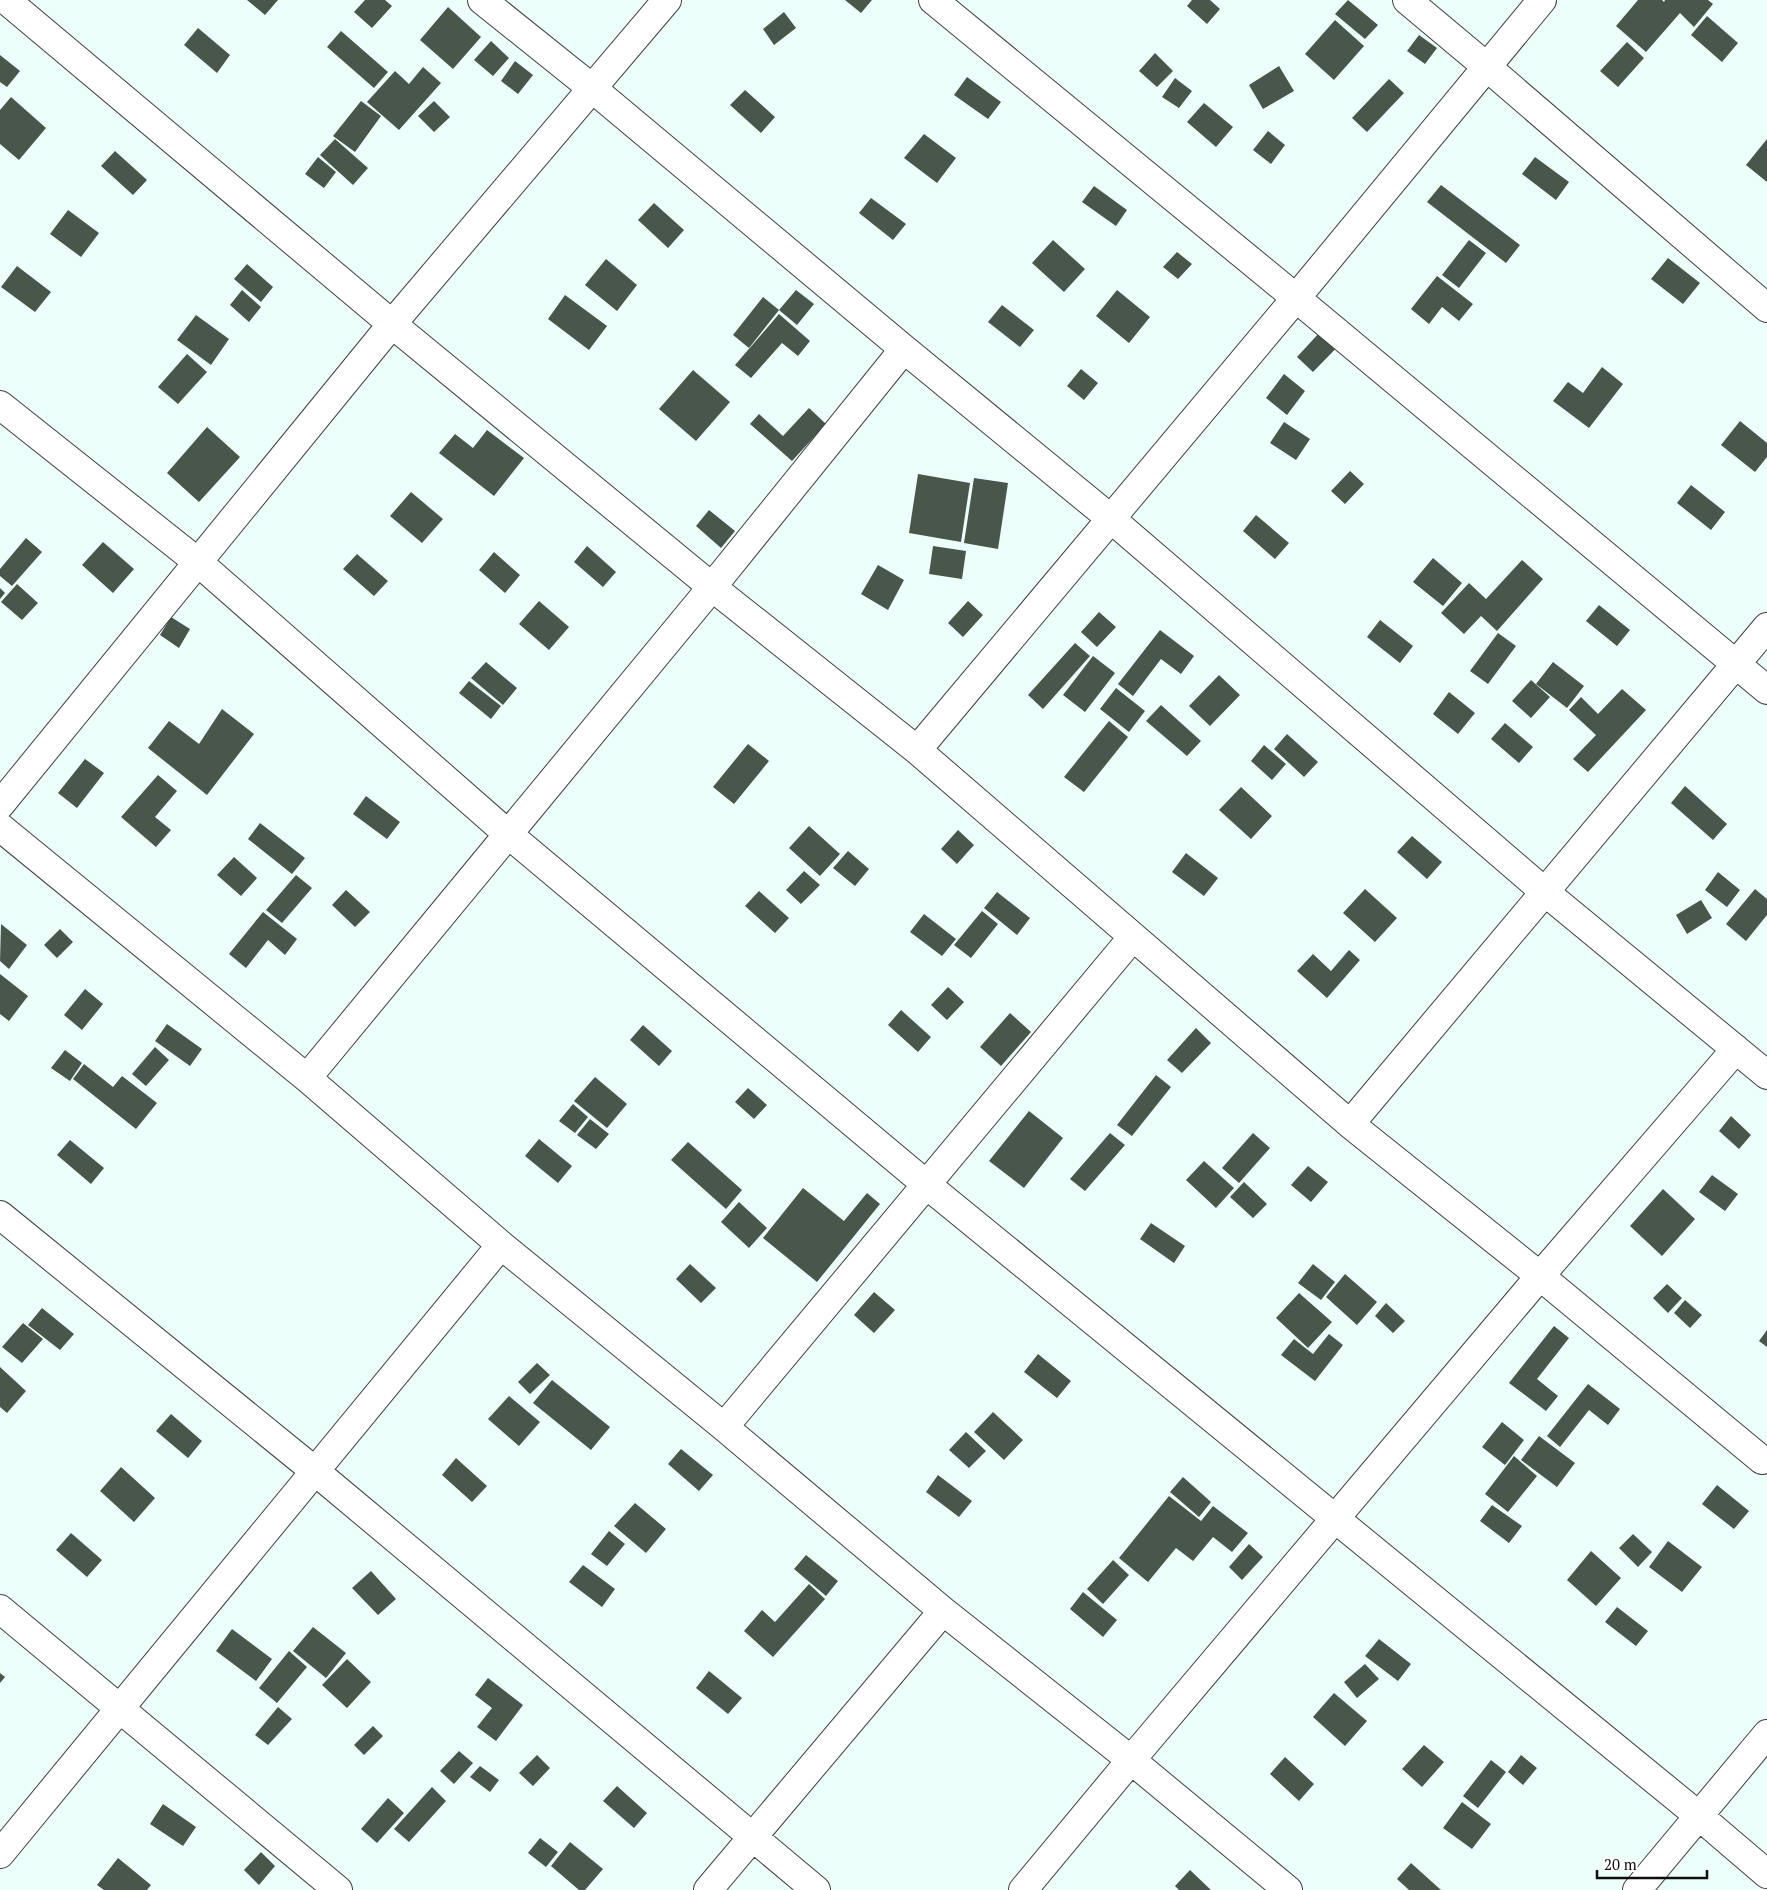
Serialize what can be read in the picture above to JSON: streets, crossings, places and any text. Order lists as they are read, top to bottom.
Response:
{
  "scale_bar": "20 m"
}
